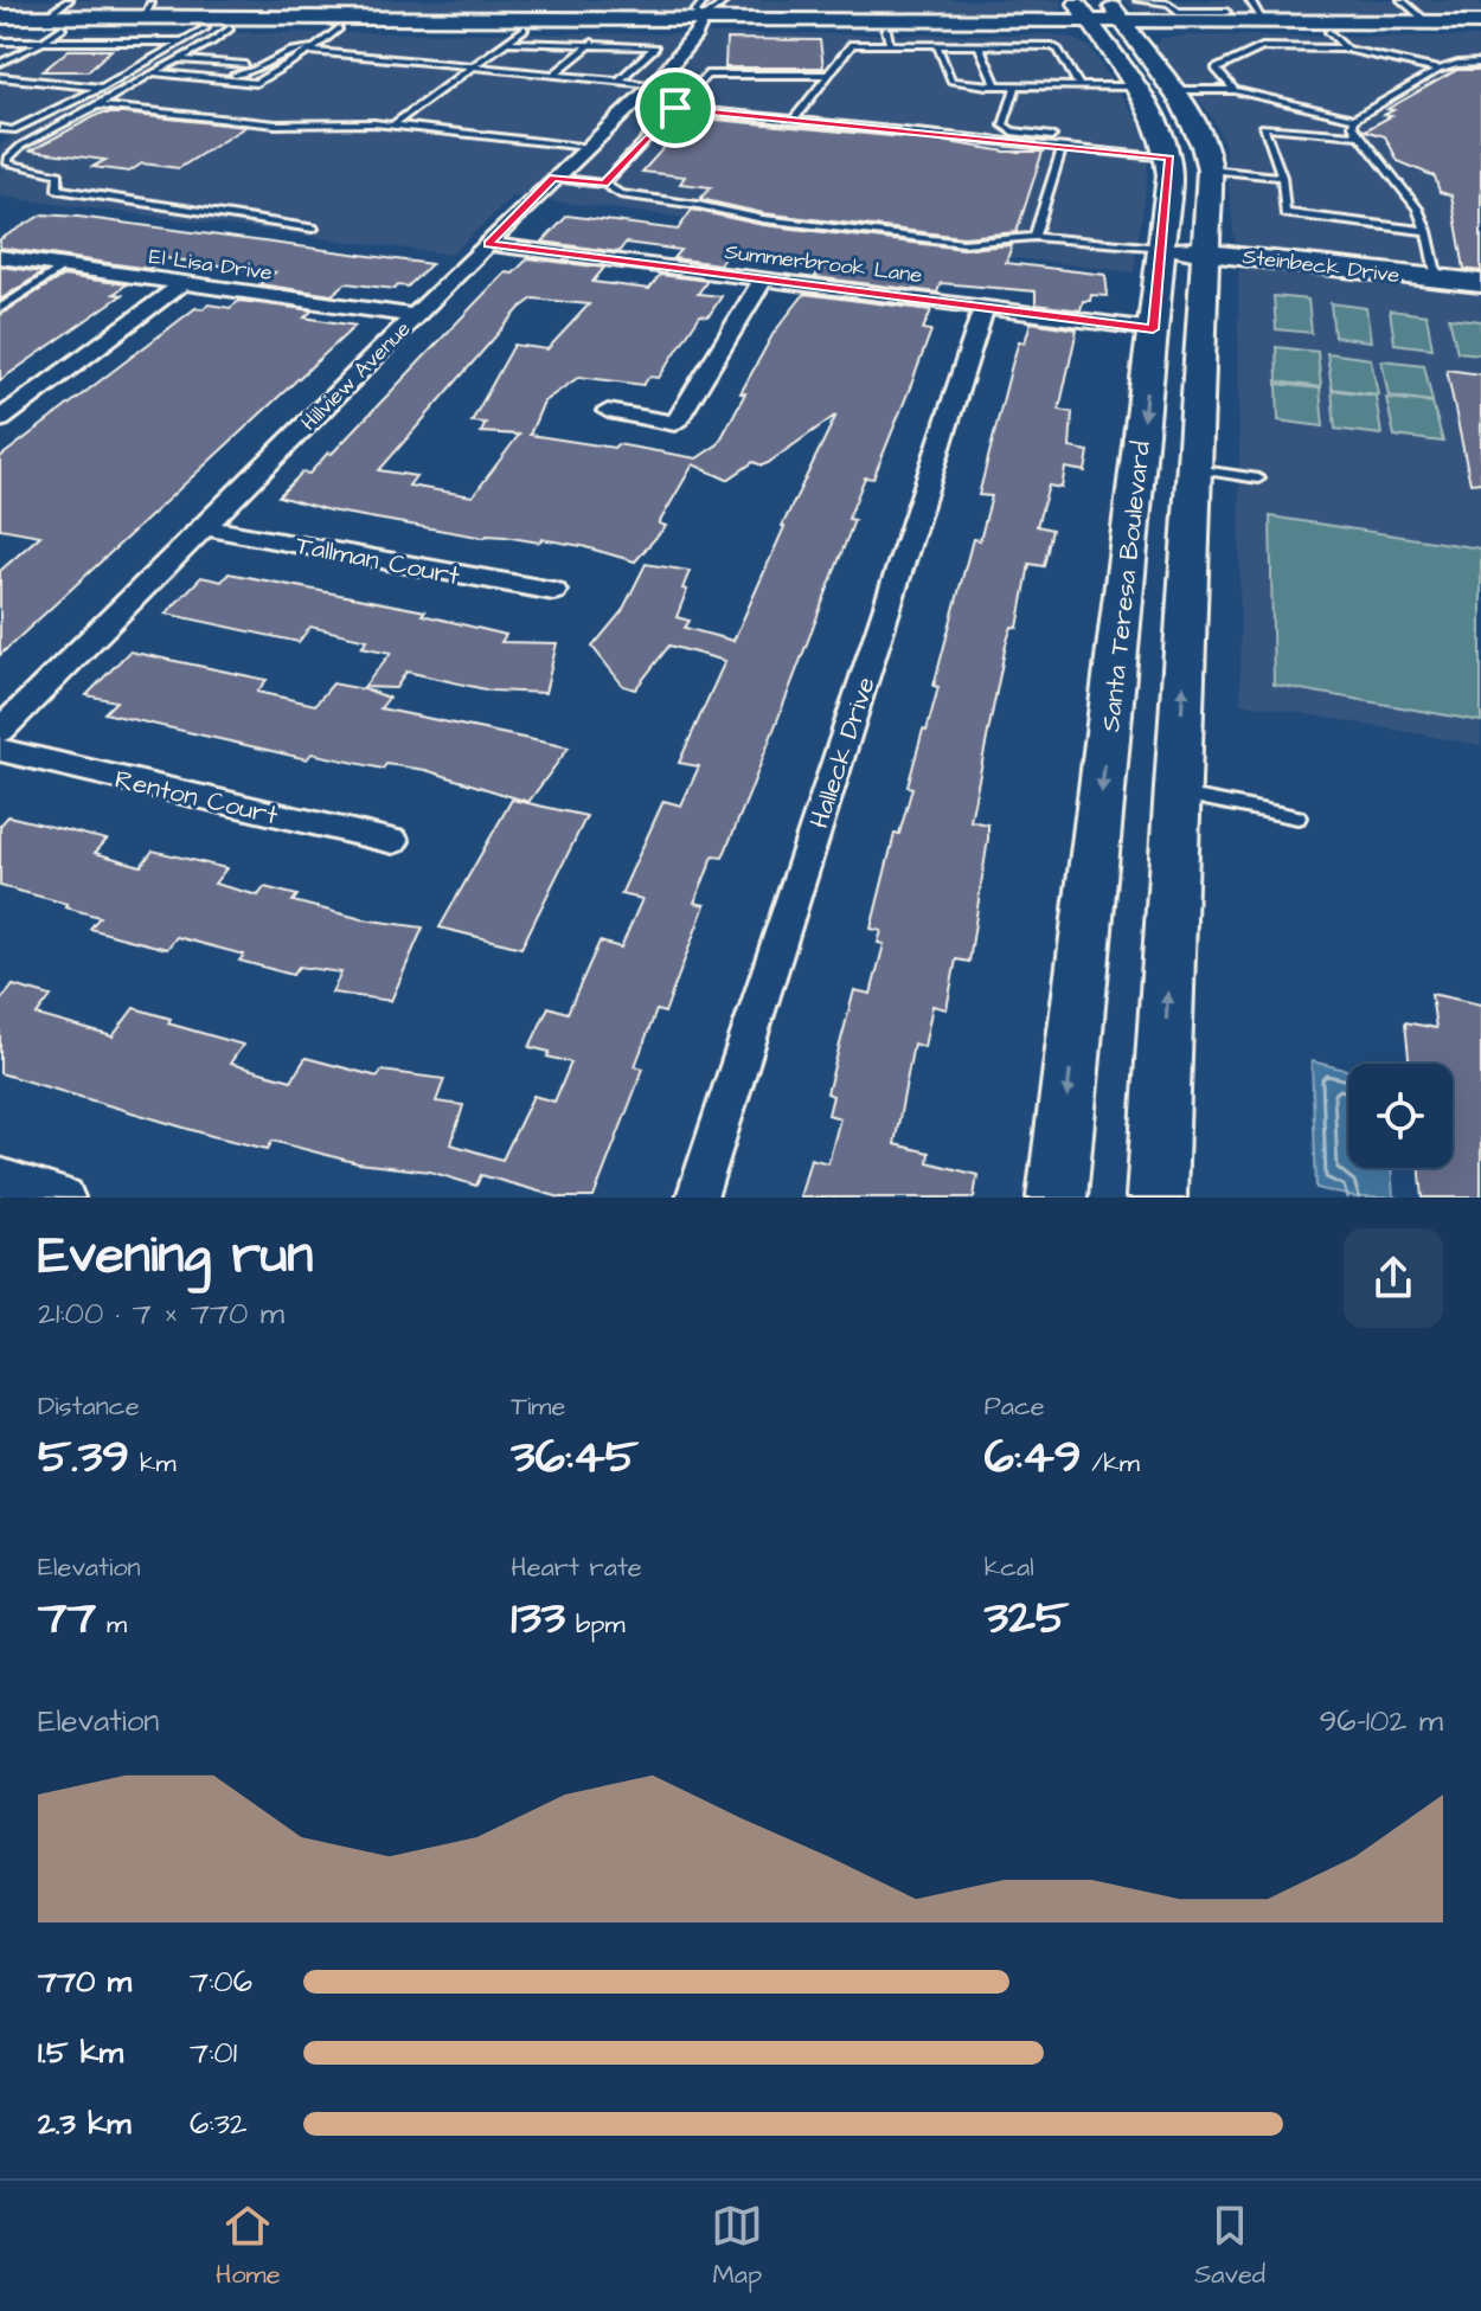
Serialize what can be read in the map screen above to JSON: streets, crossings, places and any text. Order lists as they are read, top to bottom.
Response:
{
  "streets": {
    "main road": ["Steinbeck Drive", "Santa Teresa Boulevard"],
    "street": [
      "Summerbrook Lane",
      "El Lisa Drive",
      "Hillview Avenue",
      "Tallman Court",
      "Halleck Drive",
      "Renton Court"
    ]
  },
  "crossings": [
    ["Summerbrook Lane", "Hillview Avenue"],
    ["Summerbrook Lane", "Santa Teresa Boulevard"],
    ["Summerbrook Lane", "Halleck Drive"],
    ["El Lisa Drive", "Hillview Avenue"],
    ["Steinbeck Drive", "Santa Teresa Boulevard"],
    ["Hillview Avenue", "Tallman Court"]
  ],
  "page": {
    "heading": ["Evening run", "21:00 · 7 × 770 m"],
    "stats": [
      ["Distance", "5.39 km"],
      ["Time", "36:45"],
      ["Pace", "6:49 /km"],
      ["Elevation", "77 m"],
      ["Heart rate", "133 bpm"],
      ["kcal", "325"]
    ],
    "chart": ["Elevation", "96–102 m"],
    "list": [
      {
        "name": "770 m",
        "note": "7:06"
      },
      {
        "name": "1.5 km",
        "note": "7:01"
      },
      {
        "name": "2.3 km",
        "note": "6:32"
      }
    ],
    "tabs": ["Home", "Map", "Saved"]
  }
}
